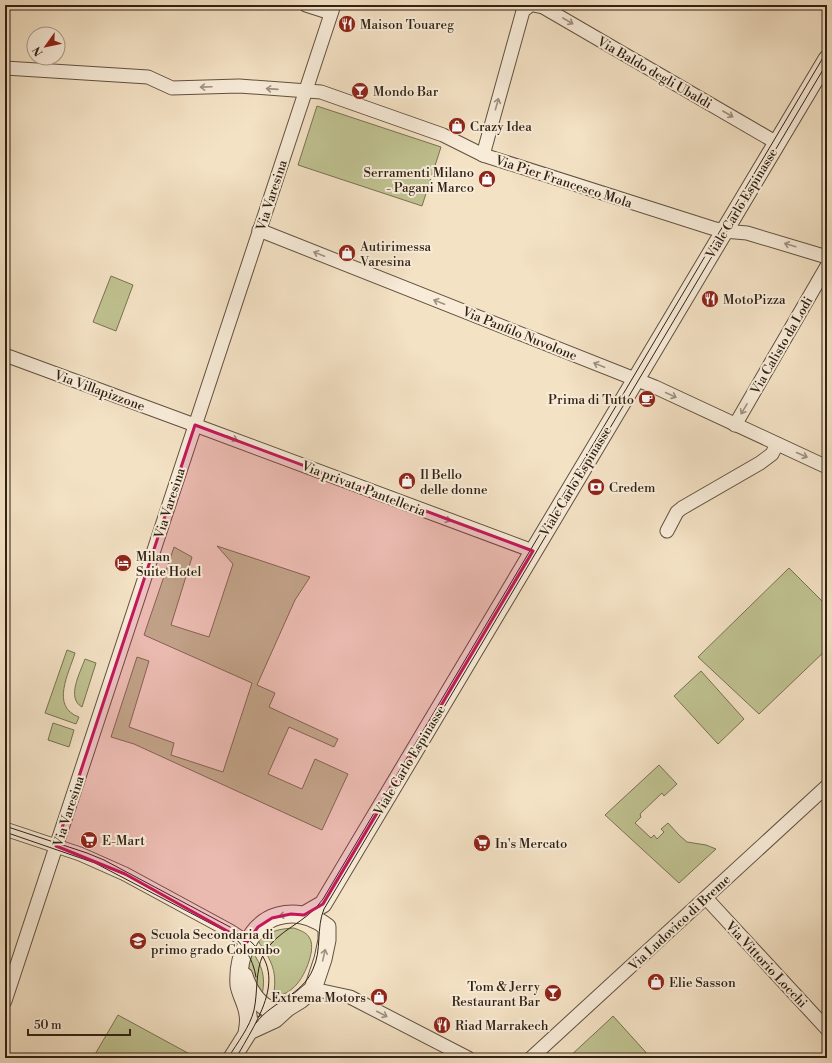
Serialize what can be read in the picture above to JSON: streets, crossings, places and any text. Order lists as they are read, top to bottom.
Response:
{
  "streets": {
    "street": [
      "Via Baldo degli Ubaldi",
      "Via Pier Francesco Mola",
      "Via Varesina",
      "Viale Carlo Espinasse",
      "Via Panfilo Nuvolone",
      "Via Calisto da Lodi",
      "Via Villapizzone",
      "Via privata Pantelleria",
      "Via Ludovico di Breme",
      "Via Vittorio Locchi"
    ]
  },
  "crossings": [
    ["Via Baldo degli Ubaldi", "Via Pier Francesco Mola"],
    ["Via Baldo degli Ubaldi", "Viale Carlo Espinasse"],
    ["Via Pier Francesco Mola", "Via Varesina"],
    ["Via Pier Francesco Mola", "Viale Carlo Espinasse"],
    ["Via Varesina", "Via Panfilo Nuvolone"],
    ["Via Varesina", "Via Villapizzone"],
    ["Via Varesina", "Via privata Pantelleria"],
    ["Viale Carlo Espinasse", "Via Panfilo Nuvolone"],
    ["Viale Carlo Espinasse", "Via privata Pantelleria"],
    ["Via Panfilo Nuvolone", "Via Calisto da Lodi"],
    ["Via Villapizzone", "Via privata Pantelleria"],
    ["Via Ludovico di Breme", "Via Vittorio Locchi"]
  ],
  "one_way": ["Via Pier Francesco Mola", "Via Calisto da Lodi", "Via privata Pantelleria"],
  "places": {
    "restaurant": ["Maison Touareg", "MotoPizza", "Riad Marrakech"],
    "bar": ["Mondo Bar", "Tom & Jerry Restaurant Bar"],
    "shop": [
      "Crazy Idea",
      "Serramenti Milano - Pagani Marco",
      "Autirimessa Varesina",
      "Il Bello delle donne",
      "Elie Sasson",
      "Extrema Motors"
    ],
    "cafe": ["Prima di Tutto"],
    "bank": ["Credem"],
    "hotel": ["Milan Suite Hotel"],
    "supermarket": ["E-Mart", "In's Mercato"],
    "school or university": ["Scuola Secondaria di primo grado Colombo"]
  },
  "scale_bar": "50 m",
  "north": "bottom left"
}
